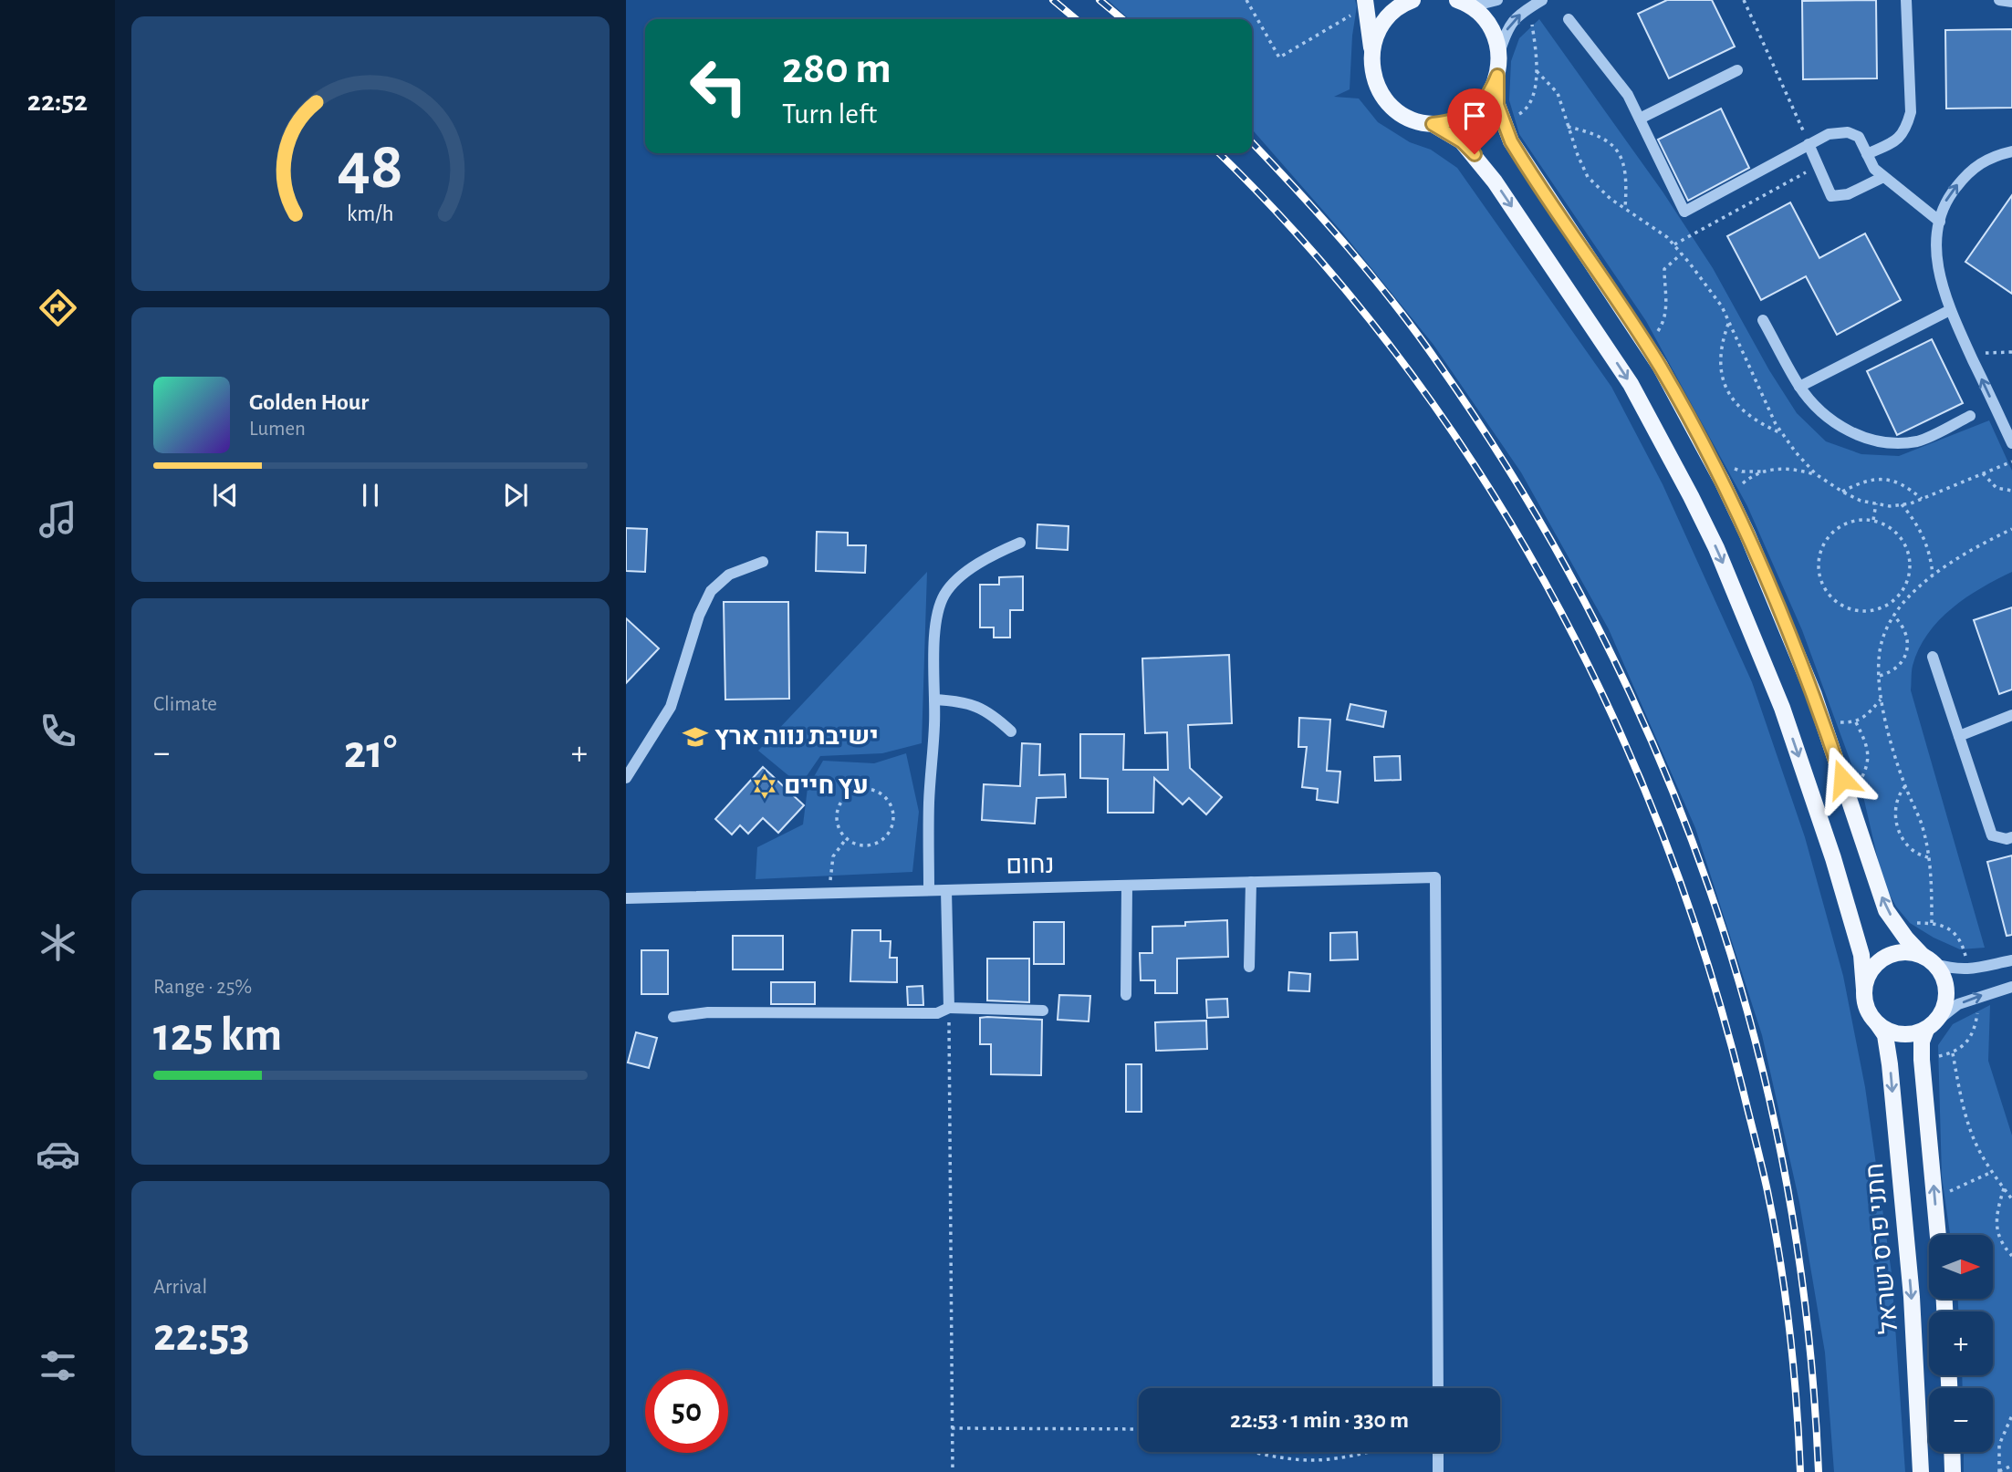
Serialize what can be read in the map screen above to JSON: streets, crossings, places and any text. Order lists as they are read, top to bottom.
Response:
{
  "streets": {
    "main road": ["חתני פרס ישראל"],
    "street": ["נחום"]
  },
  "places": {
    "school or university": ["ישיבת נווה ארץ"],
    "synagogue": ["עץ חיים"]
  },
  "north": "right",
  "page": {
    "tabs": "22:52",
    "turn": ["280 m", "Turn left"],
    "song": ["Golden Hour", "Lumen"],
    "tile": [
      "Climate",
      ["Range · 25%", "125 km"],
      ["Arrival", "22:53"]
    ],
    "heat": ["−", "21°", "+"],
    "map_buttons": ["+", "−"],
    "limit": "50",
    "trip": "22:53 · 1 min · 330 m",
    "gauge": ["48", "km/h"]
  }
}
